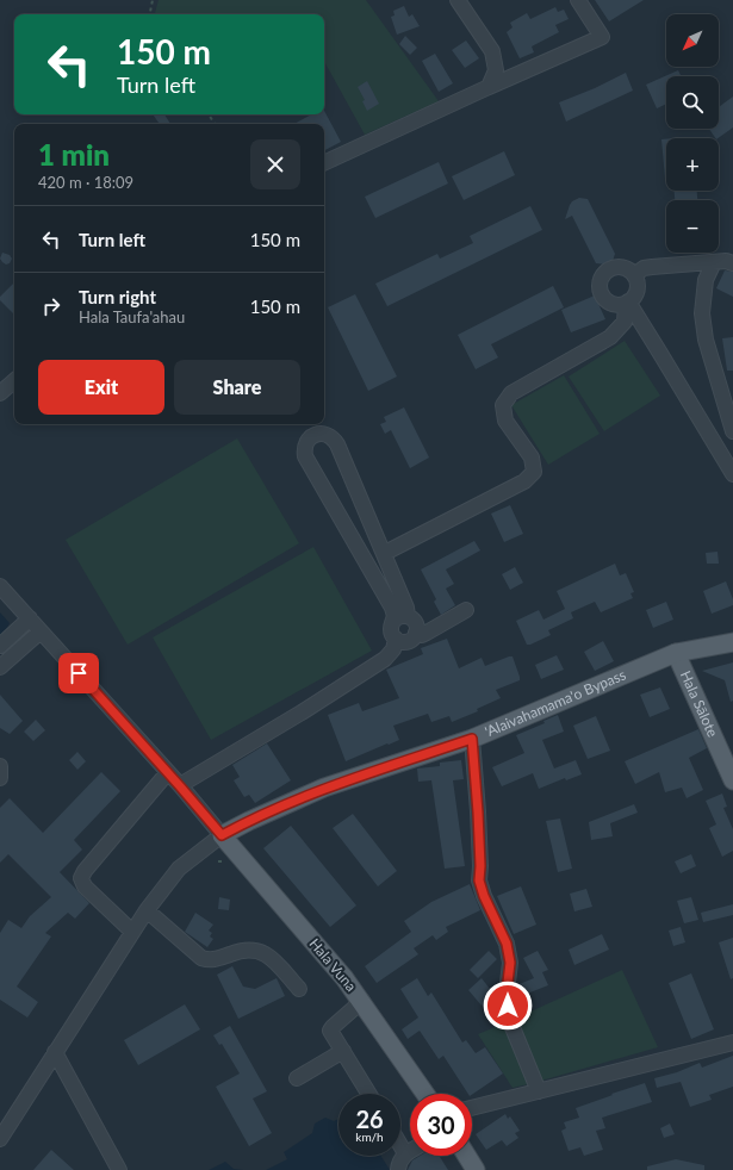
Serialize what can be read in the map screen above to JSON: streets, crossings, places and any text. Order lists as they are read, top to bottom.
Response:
{
  "streets": {
    "main road": ["'Alaivahamama'o Bypass", "Hala Sālote", "Hala Vuna"]
  },
  "crossings": [
    ["'Alaivahamama'o Bypass", "Hala Sālote"],
    ["'Alaivahamama'o Bypass", "Hala Vuna"]
  ],
  "north": "bottom left",
  "page": {
    "map_buttons": ["+", "−"],
    "turn": ["150 m", "Turn left"],
    "heading": ["1 min", "420 m · 18:09"],
    "list": [
      {
        "name": "Turn left",
        "value": "150 m"
      },
      {
        "name": "Turn right",
        "note": "Hala Taufa'ahau",
        "value": "150 m"
      }
    ],
    "buttons": ["Exit", "Share"],
    "speed": "26 km/h",
    "limit": "30"
  }
}
